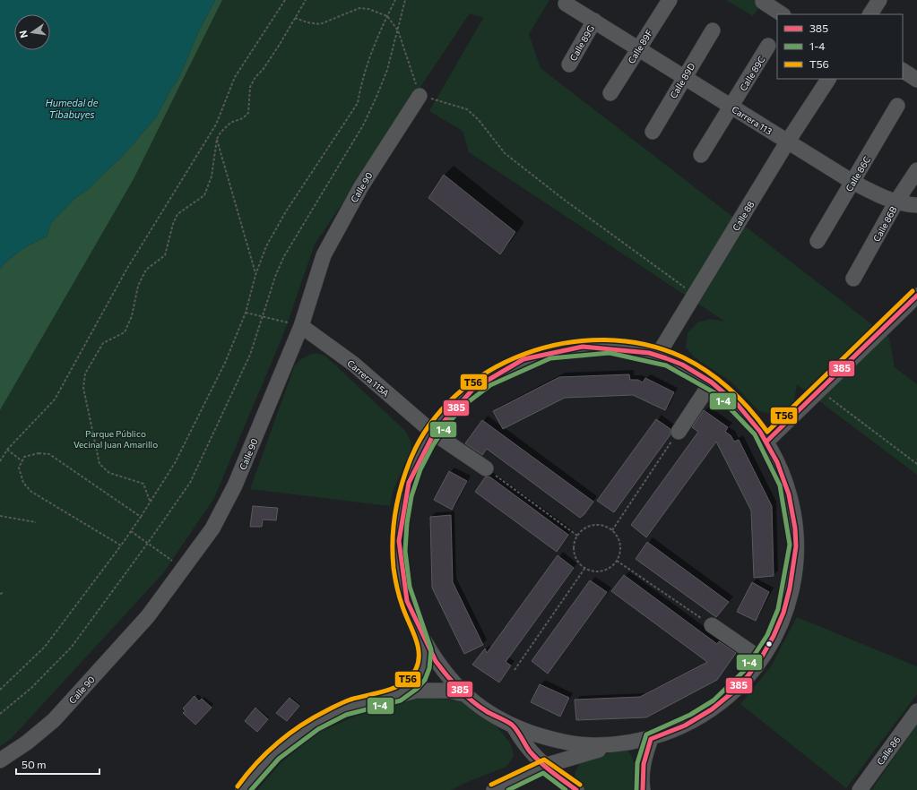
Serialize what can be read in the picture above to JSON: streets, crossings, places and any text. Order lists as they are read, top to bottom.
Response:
{
  "streets": {
    "street": [
      "Calle 89G",
      "Calle 89F",
      "Calle 89C",
      "Calle 89D",
      "Carrera 113",
      "Calle 86C",
      "Calle 90",
      "Calle 88",
      "Calle 86B",
      "Carrera 115A",
      "Calle 86"
    ]
  },
  "crossings": [
    ["Calle 89G", "Carrera 113"],
    ["Calle 89F", "Carrera 113"],
    ["Calle 89C", "Carrera 113"],
    ["Calle 89D", "Carrera 113"],
    ["Carrera 113", "Calle 86C"],
    ["Carrera 113", "Calle 88"],
    ["Carrera 113", "Calle 86B"],
    ["Calle 90", "Carrera 115A"]
  ],
  "water": ["Humedal de Tibabuyes"],
  "parks": ["Parque Público Vecinal Juan Amarillo"],
  "lines": ["transit line T56", "transit line 385", "transit line 1-4"],
  "legend": ["385", "1-4", "T56"],
  "scale_bar": "50 m",
  "north": "left"
}
